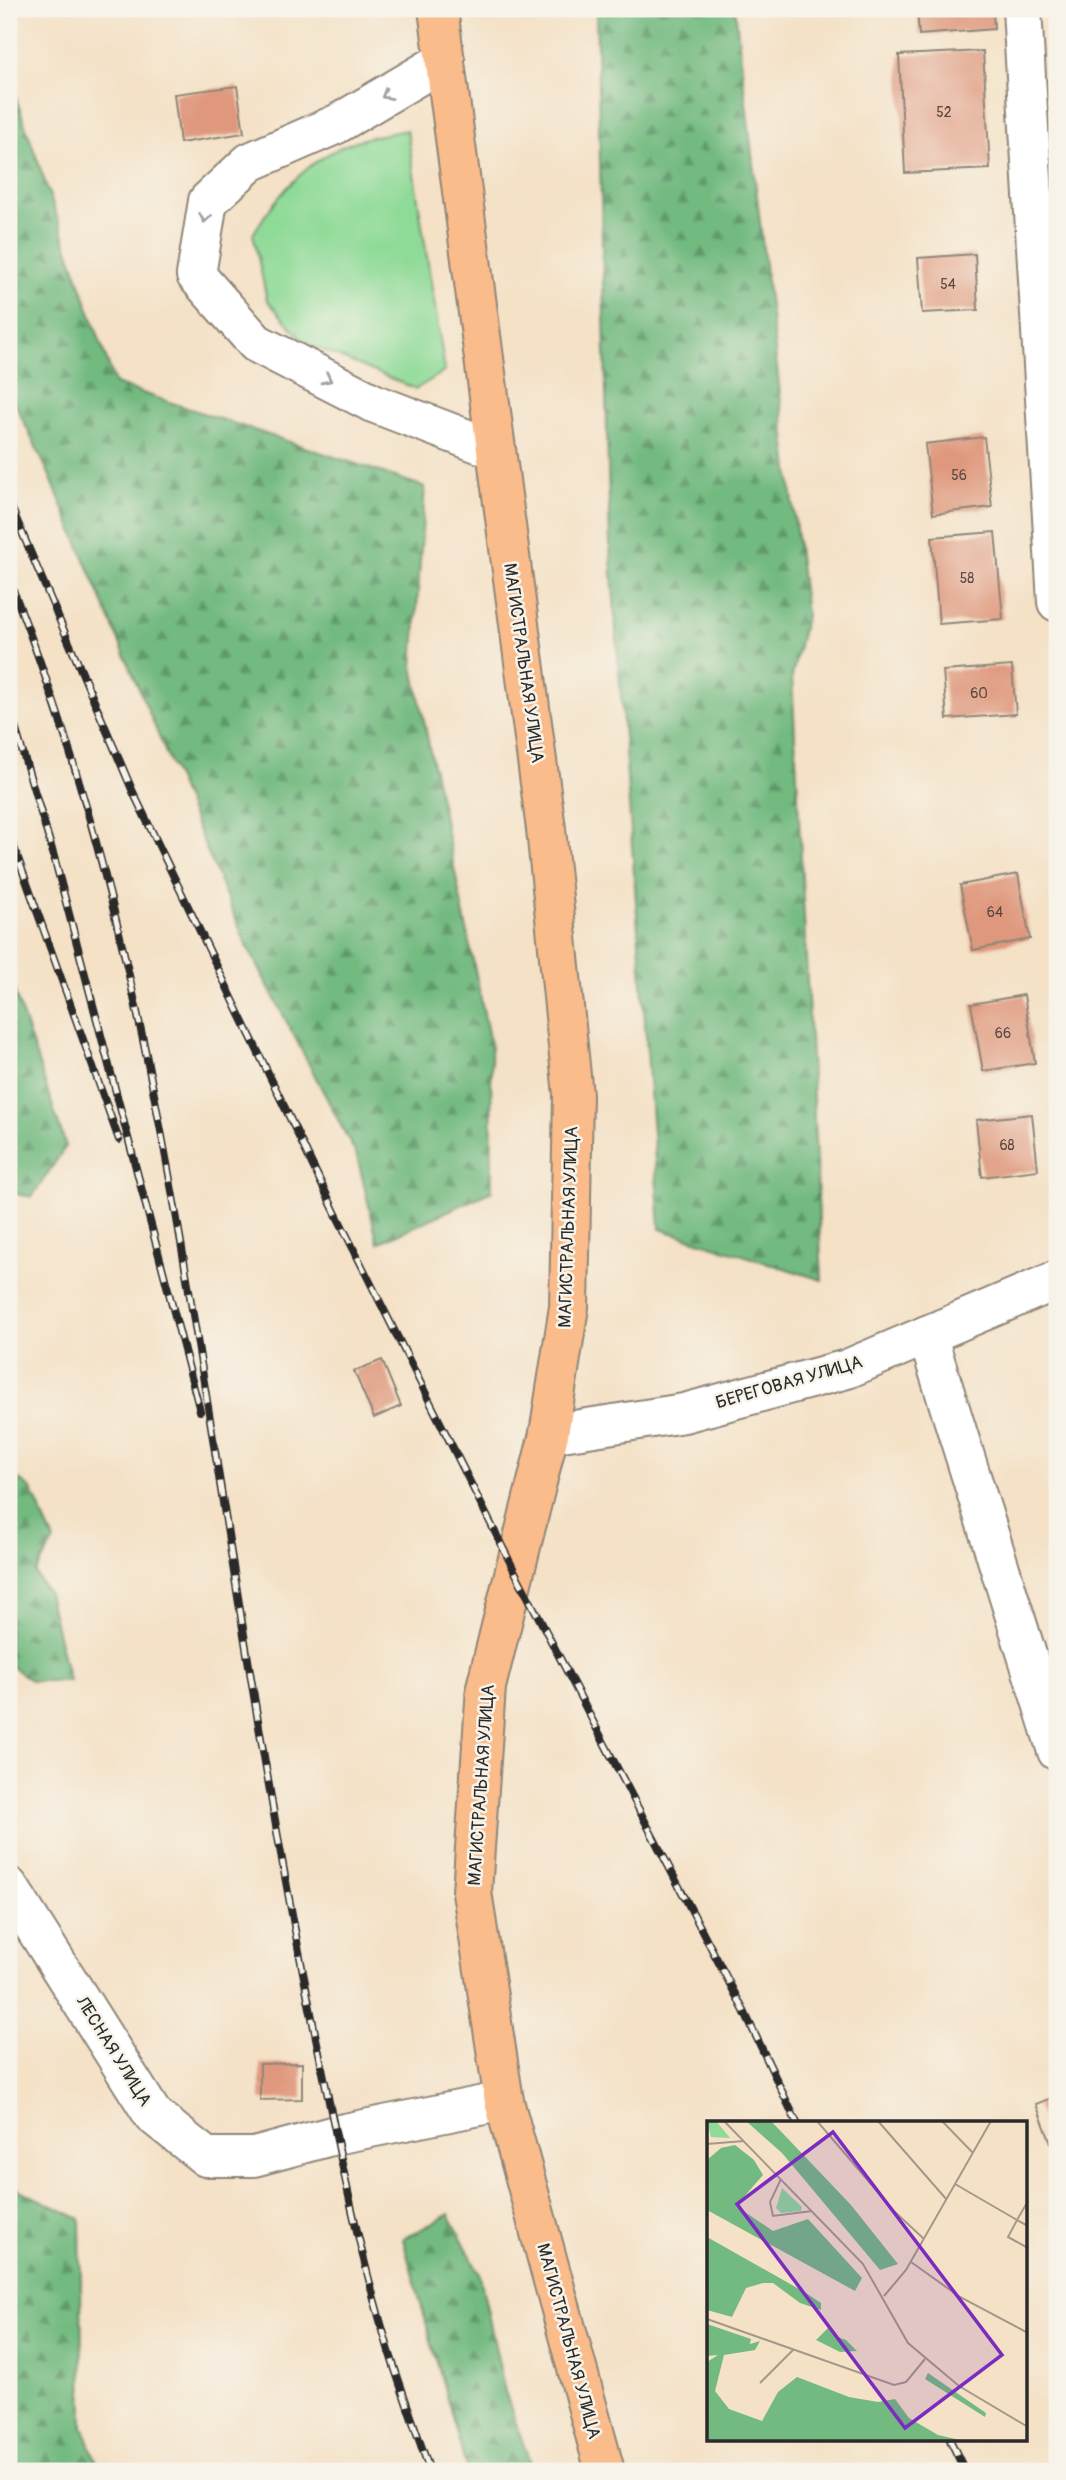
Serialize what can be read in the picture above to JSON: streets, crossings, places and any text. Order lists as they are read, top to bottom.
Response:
{
  "streets": {
    "main road": ["МАГИСТРАЛЬНАЯ УЛИЦА"],
    "street": ["БЕРЕГОВАЯ УЛИЦА", "ЛЕСНАЯ УЛИЦА"]
  },
  "crossings": [
    ["МАГИСТРАЛЬНАЯ УЛИЦА", "БЕРЕГОВАЯ УЛИЦА"],
    ["МАГИСТРАЛЬНАЯ УЛИЦА", "ЛЕСНАЯ УЛИЦА"]
  ],
  "house_numbers": [
    "52",
    "54",
    "56",
    "58",
    "60",
    "64",
    "66",
    "68"
  ]
}
